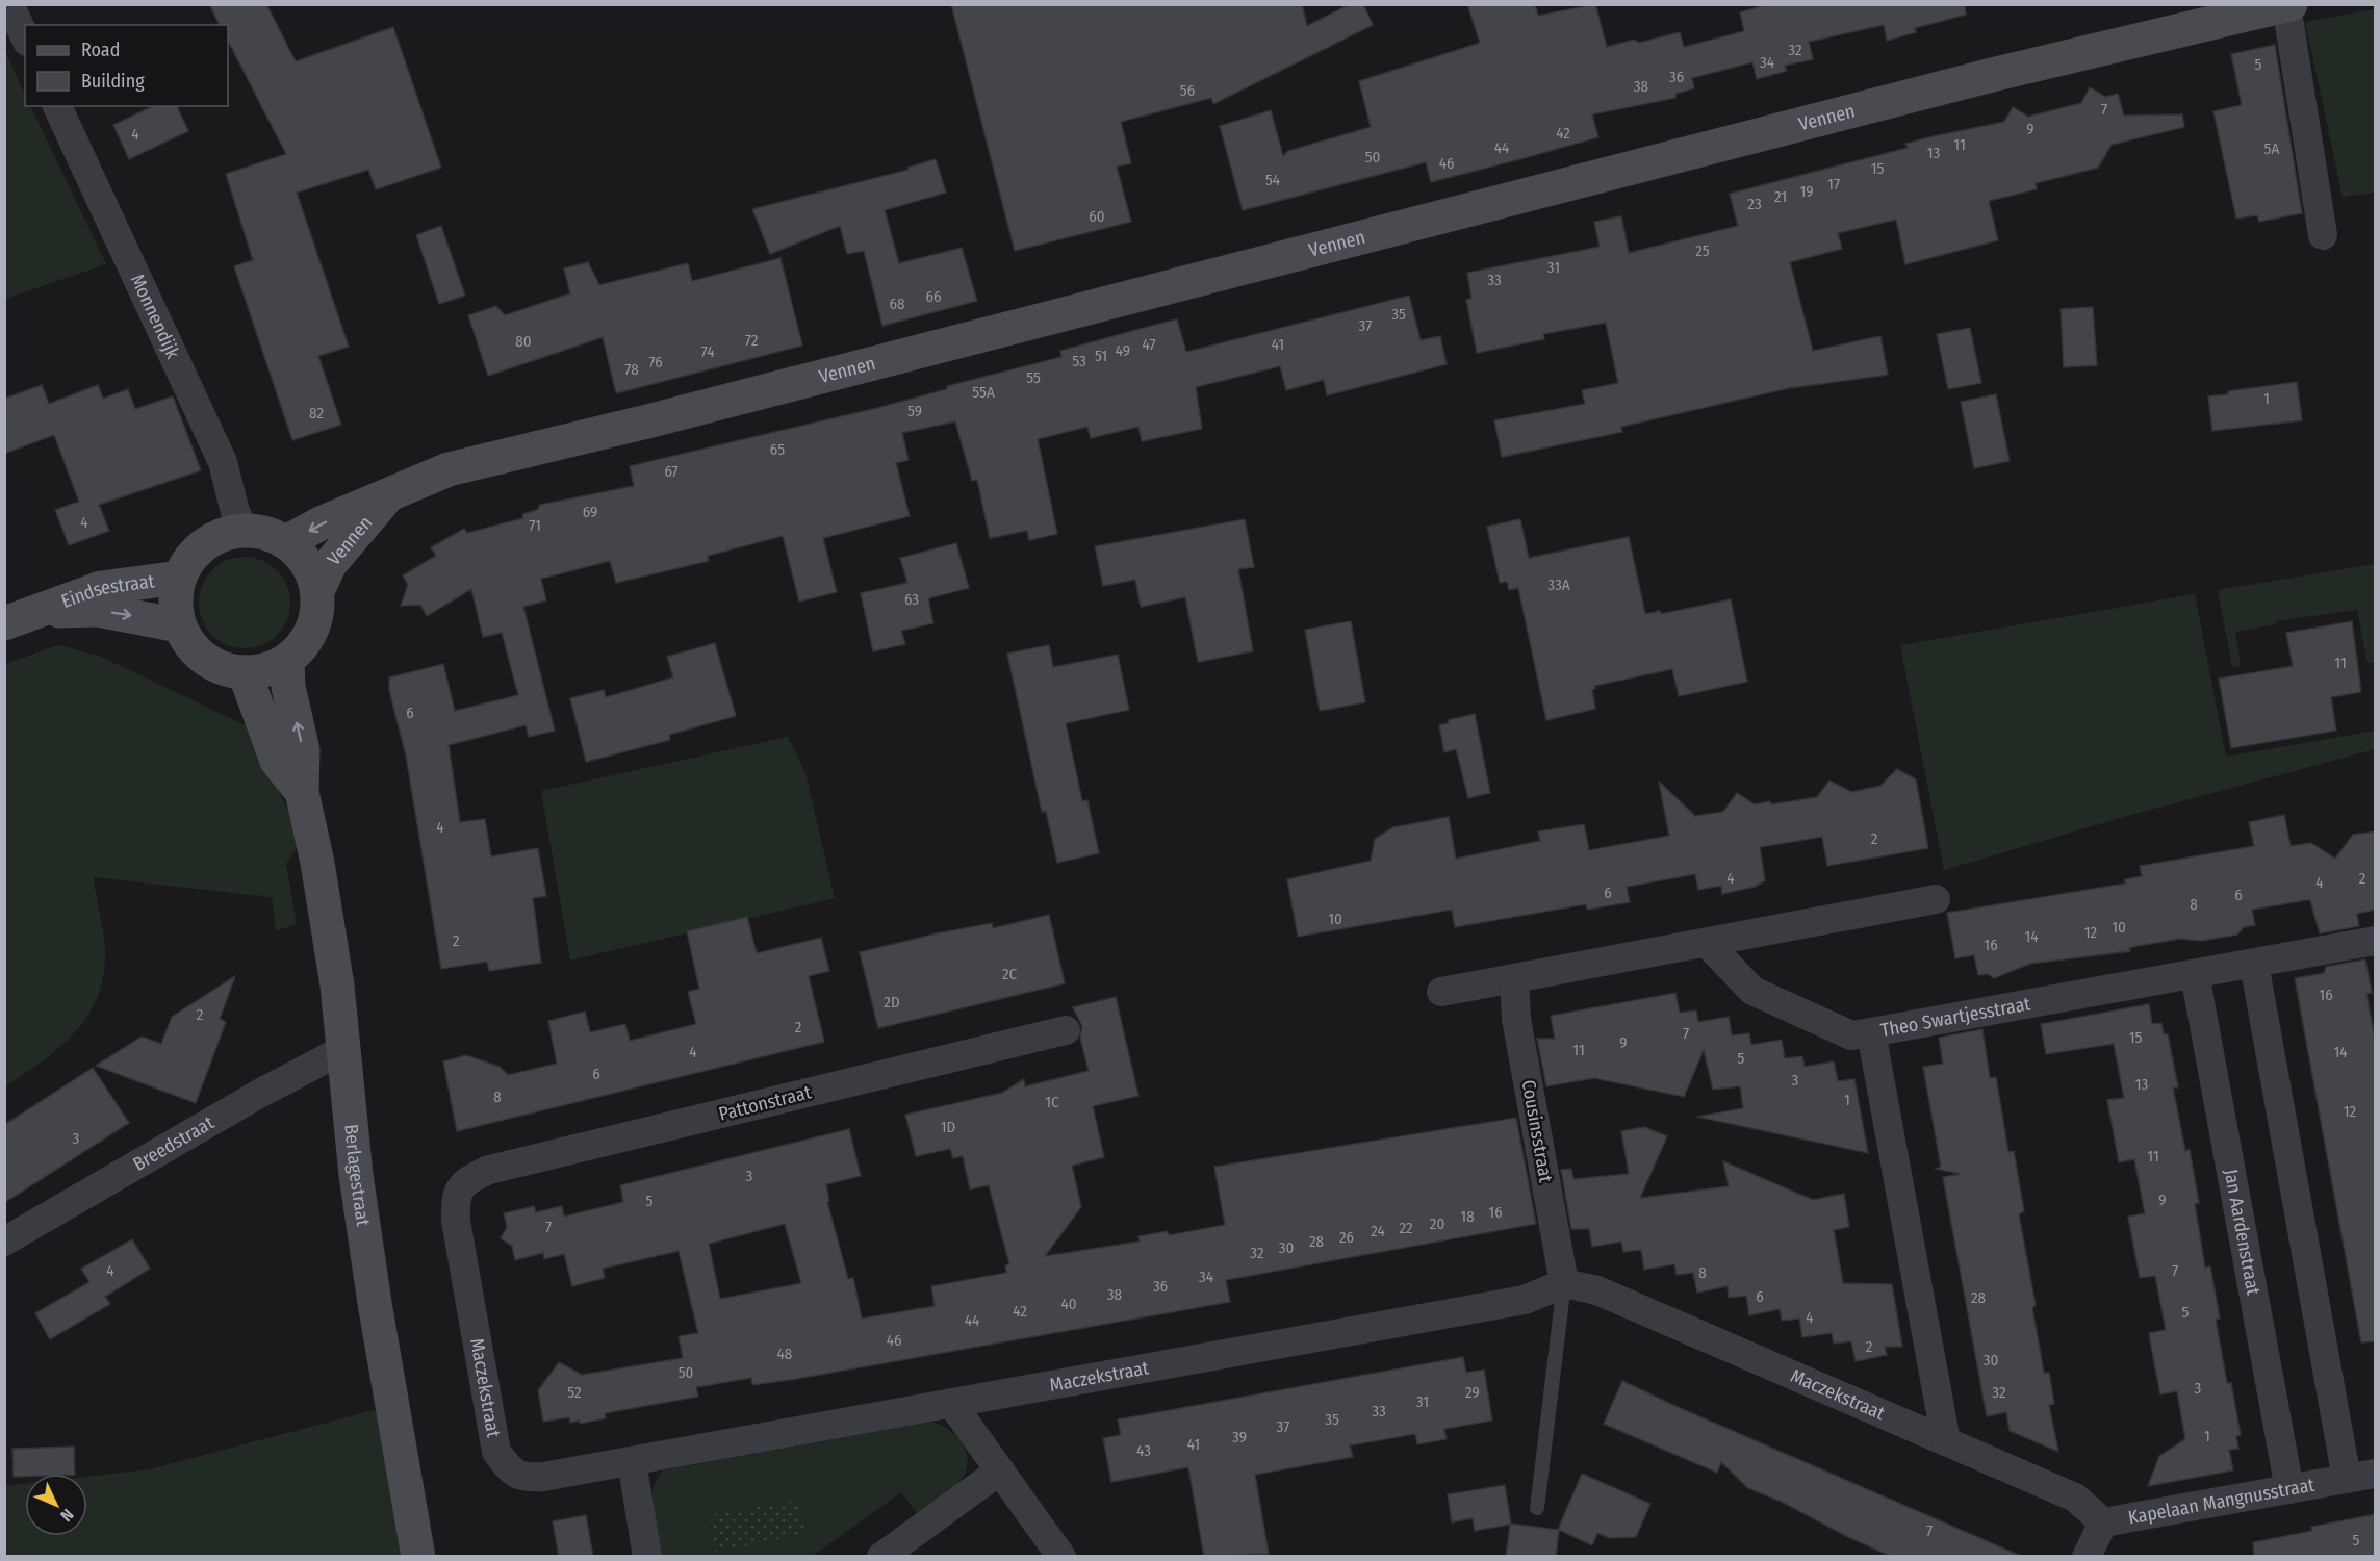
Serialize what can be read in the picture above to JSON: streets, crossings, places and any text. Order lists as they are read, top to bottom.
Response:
{
  "streets": {
    "street": [
      "Vennen",
      "Monnendijk",
      "Eindsestraat",
      "Theo Swartjesstraat",
      "Pattonstraat",
      "Cousinsstraat",
      "Breedstraat",
      "Berlagestraat",
      "Jan Aardenstraat",
      "Maczekstraat",
      "Kapelaan Mangnusstraat"
    ]
  },
  "crossings": [
    ["Vennen", "Monnendijk"],
    ["Vennen", "Eindsestraat"],
    ["Vennen", "Berlagestraat"],
    ["Monnendijk", "Eindsestraat"],
    ["Monnendijk", "Berlagestraat"],
    ["Eindsestraat", "Berlagestraat"],
    ["Theo Swartjesstraat", "Jan Aardenstraat"],
    ["Theo Swartjesstraat", "Maczekstraat"],
    ["Pattonstraat", "Maczekstraat"],
    ["Cousinsstraat", "Maczekstraat"],
    ["Breedstraat", "Berlagestraat"],
    ["Jan Aardenstraat", "Kapelaan Mangnusstraat"],
    ["Maczekstraat", "Kapelaan Mangnusstraat"]
  ],
  "house_numbers": [
    "32",
    "34",
    "5",
    "36",
    "38",
    "56",
    "7",
    "9",
    "42",
    "4",
    "11",
    "44",
    "5A",
    "13",
    "50",
    "46",
    "15",
    "54",
    "17",
    "19",
    "21",
    "23",
    "60",
    "25",
    "31",
    "33",
    "66",
    "68",
    "35",
    "37",
    "72",
    "80",
    "47",
    "41",
    "49",
    "74",
    "51",
    "53",
    "76",
    "78",
    "55",
    "55A",
    "1",
    "59",
    "82",
    "65",
    "67",
    "69",
    "4",
    "71",
    "33A",
    "63",
    "11",
    "6",
    "4",
    "2",
    "4",
    "2",
    "4",
    "6",
    "6",
    "8",
    "10",
    "10",
    "12",
    "14",
    "2",
    "16",
    "2C",
    "16",
    "2D",
    "2",
    "2",
    "7",
    "15",
    "9",
    "11",
    "4",
    "14",
    "5",
    "6",
    "3",
    "13",
    "8",
    "1",
    "1C",
    "12",
    "1D",
    "3",
    "11",
    "3",
    "9",
    "5",
    "16",
    "18",
    "20",
    "7",
    "22",
    "24",
    "26",
    "28",
    "30",
    "32",
    "4",
    "7",
    "8",
    "34",
    "36",
    "38",
    "6",
    "28",
    "40",
    "42",
    "5",
    "4",
    "44",
    "46",
    "2",
    "48",
    "30",
    "50",
    "3",
    "52",
    "29",
    "32",
    "31",
    "33",
    "35",
    "37",
    "1",
    "39",
    "41",
    "43",
    "7",
    "5"
  ],
  "legend": ["Road", "Building"],
  "north": "bottom right"
}
